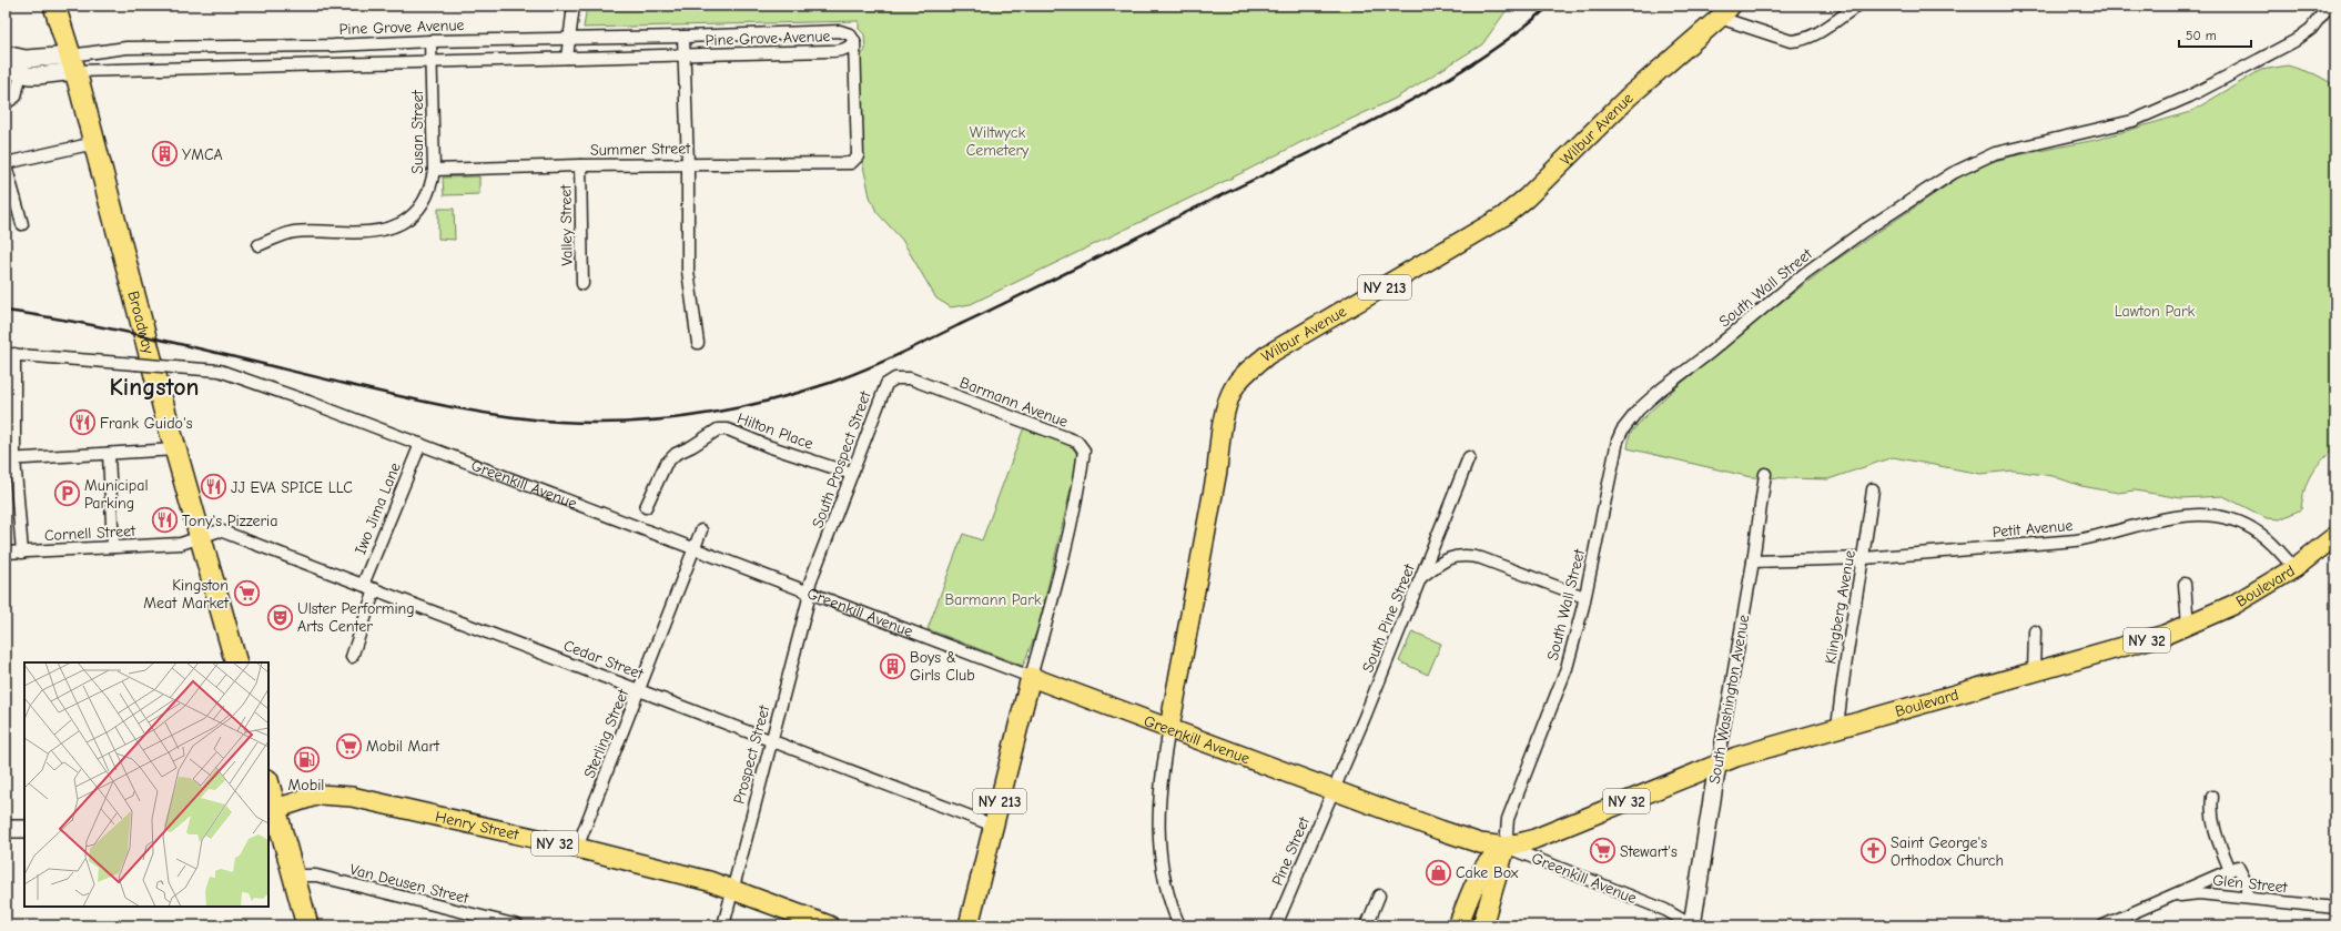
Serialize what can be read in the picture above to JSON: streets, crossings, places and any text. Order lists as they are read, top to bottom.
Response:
{
  "streets": {
    "highway": ["Broadway"],
    "main road": [
      "Wilbur Avenue",
      "NY 213",
      "Greenkill Avenue",
      "Boulevard",
      "NY 32",
      "South Washington Avenue",
      "Henry Street"
    ],
    "street": [
      "Pine Grove Avenue",
      "Susan Street",
      "Summer Street",
      "Valley Street",
      "South Wall Street",
      "Barmann Avenue",
      "Hilton Place",
      "South Prospect Street",
      "Iwo Jima Lane",
      "Petit Avenue",
      "Cornell Street",
      "Klingberg Avenue",
      "South Pine Street",
      "Cedar Street",
      "Sterling Street",
      "Prospect Street",
      "Pine Street",
      "Van Deusen Street",
      "Glen Street"
    ]
  },
  "crossings": [
    ["Pine Grove Avenue", "Susan Street"],
    ["Pine Grove Avenue", "Summer Street"],
    ["Pine Grove Avenue", "Broadway"],
    ["Wilbur Avenue", "Greenkill Avenue"],
    ["Susan Street", "Summer Street"],
    ["Summer Street", "Valley Street"],
    ["NY 213", "Barmann Avenue"],
    ["NY 213", "Greenkill Avenue"],
    ["NY 213", "Cedar Street"],
    ["South Wall Street", "Greenkill Avenue"],
    ["South Wall Street", "Boulevard"],
    ["South Wall Street", "NY 32"],
    ["Broadway", "Cornell Street"],
    ["Broadway", "Cedar Street"],
    ["Barmann Avenue", "South Prospect Street"],
    ["Barmann Avenue", "Greenkill Avenue"],
    ["Hilton Place", "South Prospect Street"],
    ["South Prospect Street", "Greenkill Avenue"],
    ["South Prospect Street", "Prospect Street"],
    ["Greenkill Avenue", "Iwo Jima Lane"],
    ["Greenkill Avenue", "Boulevard"],
    ["Greenkill Avenue", "South Pine Street"],
    ["Greenkill Avenue", "NY 32"],
    ["Greenkill Avenue", "South Washington Avenue"],
    ["Greenkill Avenue", "Sterling Street"],
    ["Greenkill Avenue", "Prospect Street"],
    ["Greenkill Avenue", "Pine Street"],
    ["Iwo Jima Lane", "Cedar Street"],
    ["Petit Avenue", "Boulevard"],
    ["Petit Avenue", "Klingberg Avenue"],
    ["Petit Avenue", "South Washington Avenue"],
    ["Cornell Street", "Cedar Street"],
    ["Boulevard", "Klingberg Avenue"],
    ["Boulevard", "NY 32"],
    ["Boulevard", "South Washington Avenue"],
    ["South Pine Street", "Pine Street"],
    ["Cedar Street", "Sterling Street"],
    ["Cedar Street", "Prospect Street"],
    ["Sterling Street", "Henry Street"],
    ["Prospect Street", "Henry Street"]
  ],
  "districts": ["Kingston"],
  "parks": ["Wiltwyck Cemetery", "Lawton Park", "Barmann Park"],
  "places": {
    "building": ["YMCA", "Boys & Girls Club"],
    "restaurant": ["Frank Guido's", "JJ EVA SPICE LLC", "Tony's Pizzeria"],
    "parking": ["Municipal Parking"],
    "supermarket": ["Kingston Meat Market", "Mobil Mart", "Stewart's"],
    "theatre": ["Ulster Performing Arts Center"],
    "fuel station": ["Mobil"],
    "church": ["Saint George's Orthodox Church"],
    "shop": ["Cake Box"]
  },
  "scale_bar": "50 m"
}
